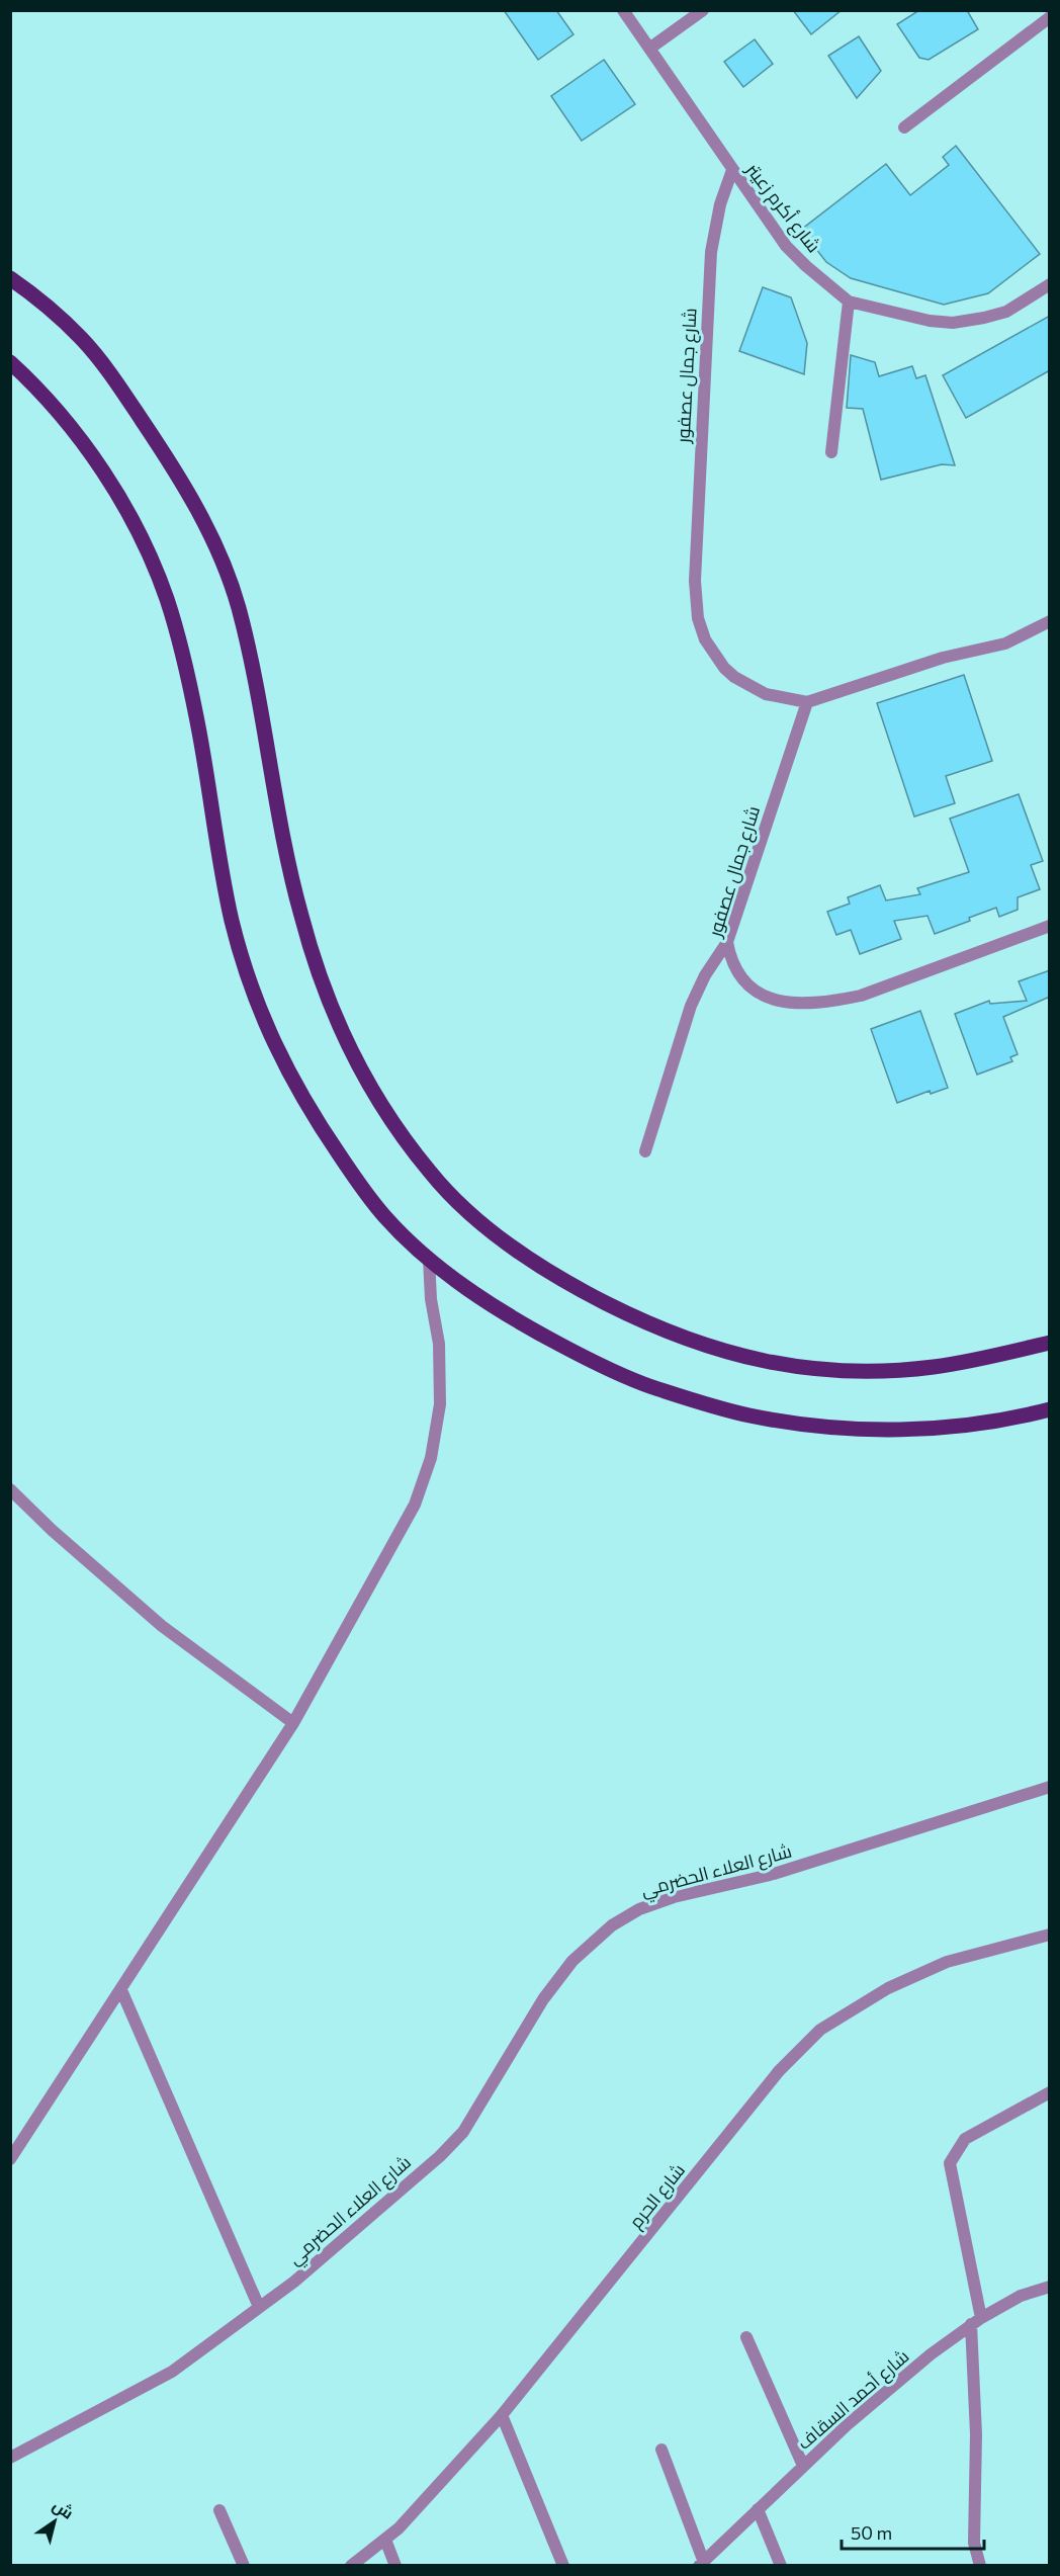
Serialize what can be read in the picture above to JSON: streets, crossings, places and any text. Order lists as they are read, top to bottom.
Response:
{
  "streets": {
    "street": [
      "شارع أكرم زعيتر",
      "شارع جمال عصفور",
      "شارع العلاء الحضرمي",
      "شارع الحرم",
      "شارع أحمد السقاف"
    ]
  },
  "crossings": [
    ["شارع أكرم زعيتر", "شارع جمال عصفور"]
  ],
  "scale_bar": "50 m",
  "north": "top right"
}
